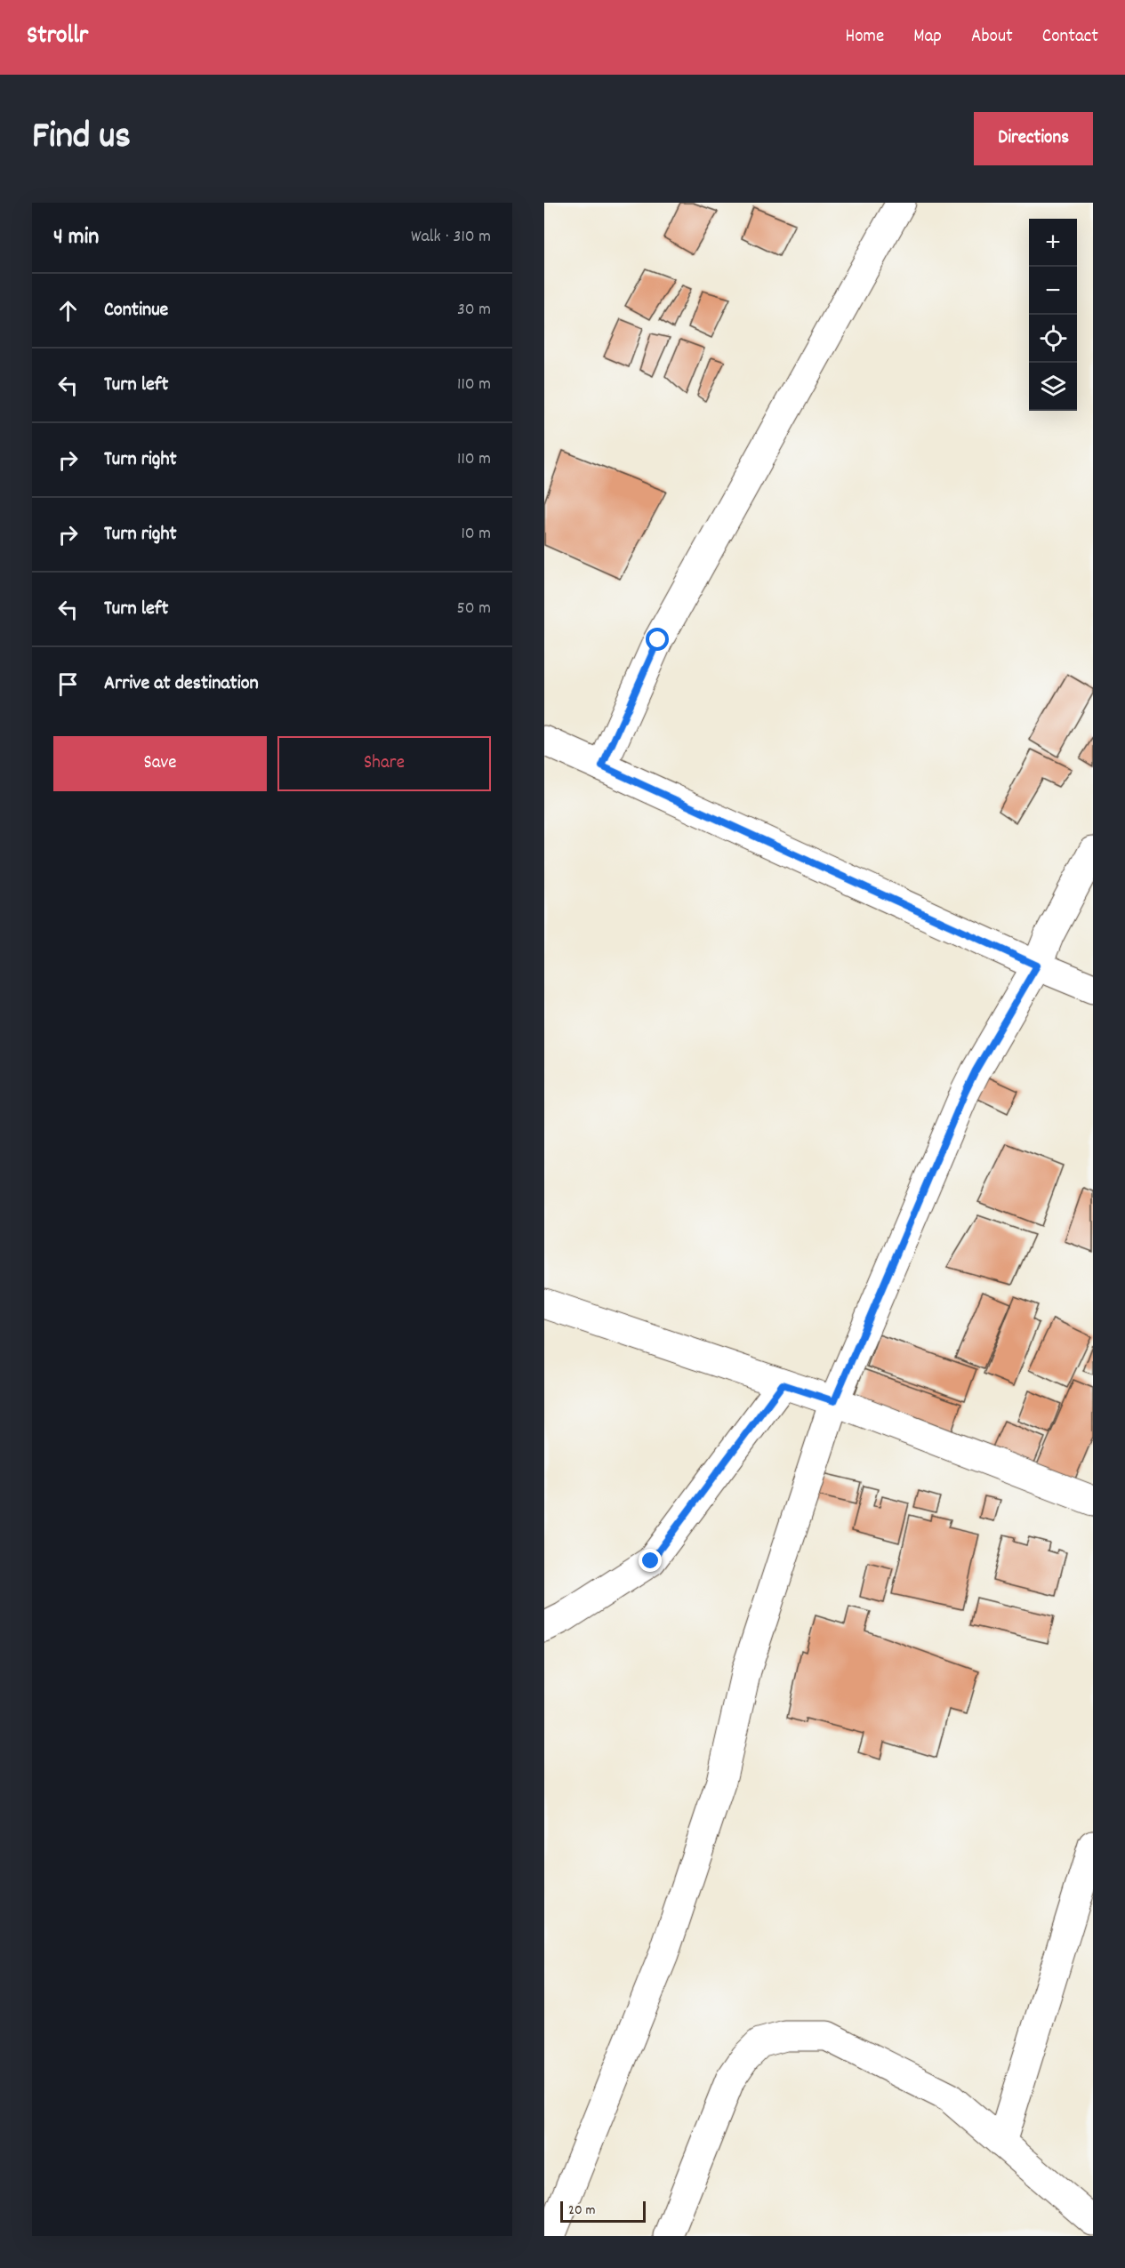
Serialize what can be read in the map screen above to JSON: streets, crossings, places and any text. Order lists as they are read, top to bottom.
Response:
{
  "scale_bar": "20 m",
  "page": {
    "header": "Strollr",
    "nav": [
      "Home",
      "Map",
      "About",
      "Contact"
    ],
    "title": "Find us",
    "buttons": [
      "Directions",
      ["Save", "Share"]
    ],
    "heading": ["4 min", "Walk · 310 m"],
    "map_buttons": ["+", "−"],
    "list": [
      ["Continue", "30 m"],
      ["Turn left", "110 m"],
      ["Turn right", "110 m"],
      ["Turn right", "10 m"],
      ["Turn left", "50 m"],
      "Arrive at destination"
    ],
    "scale": "20 m"
  }
}
